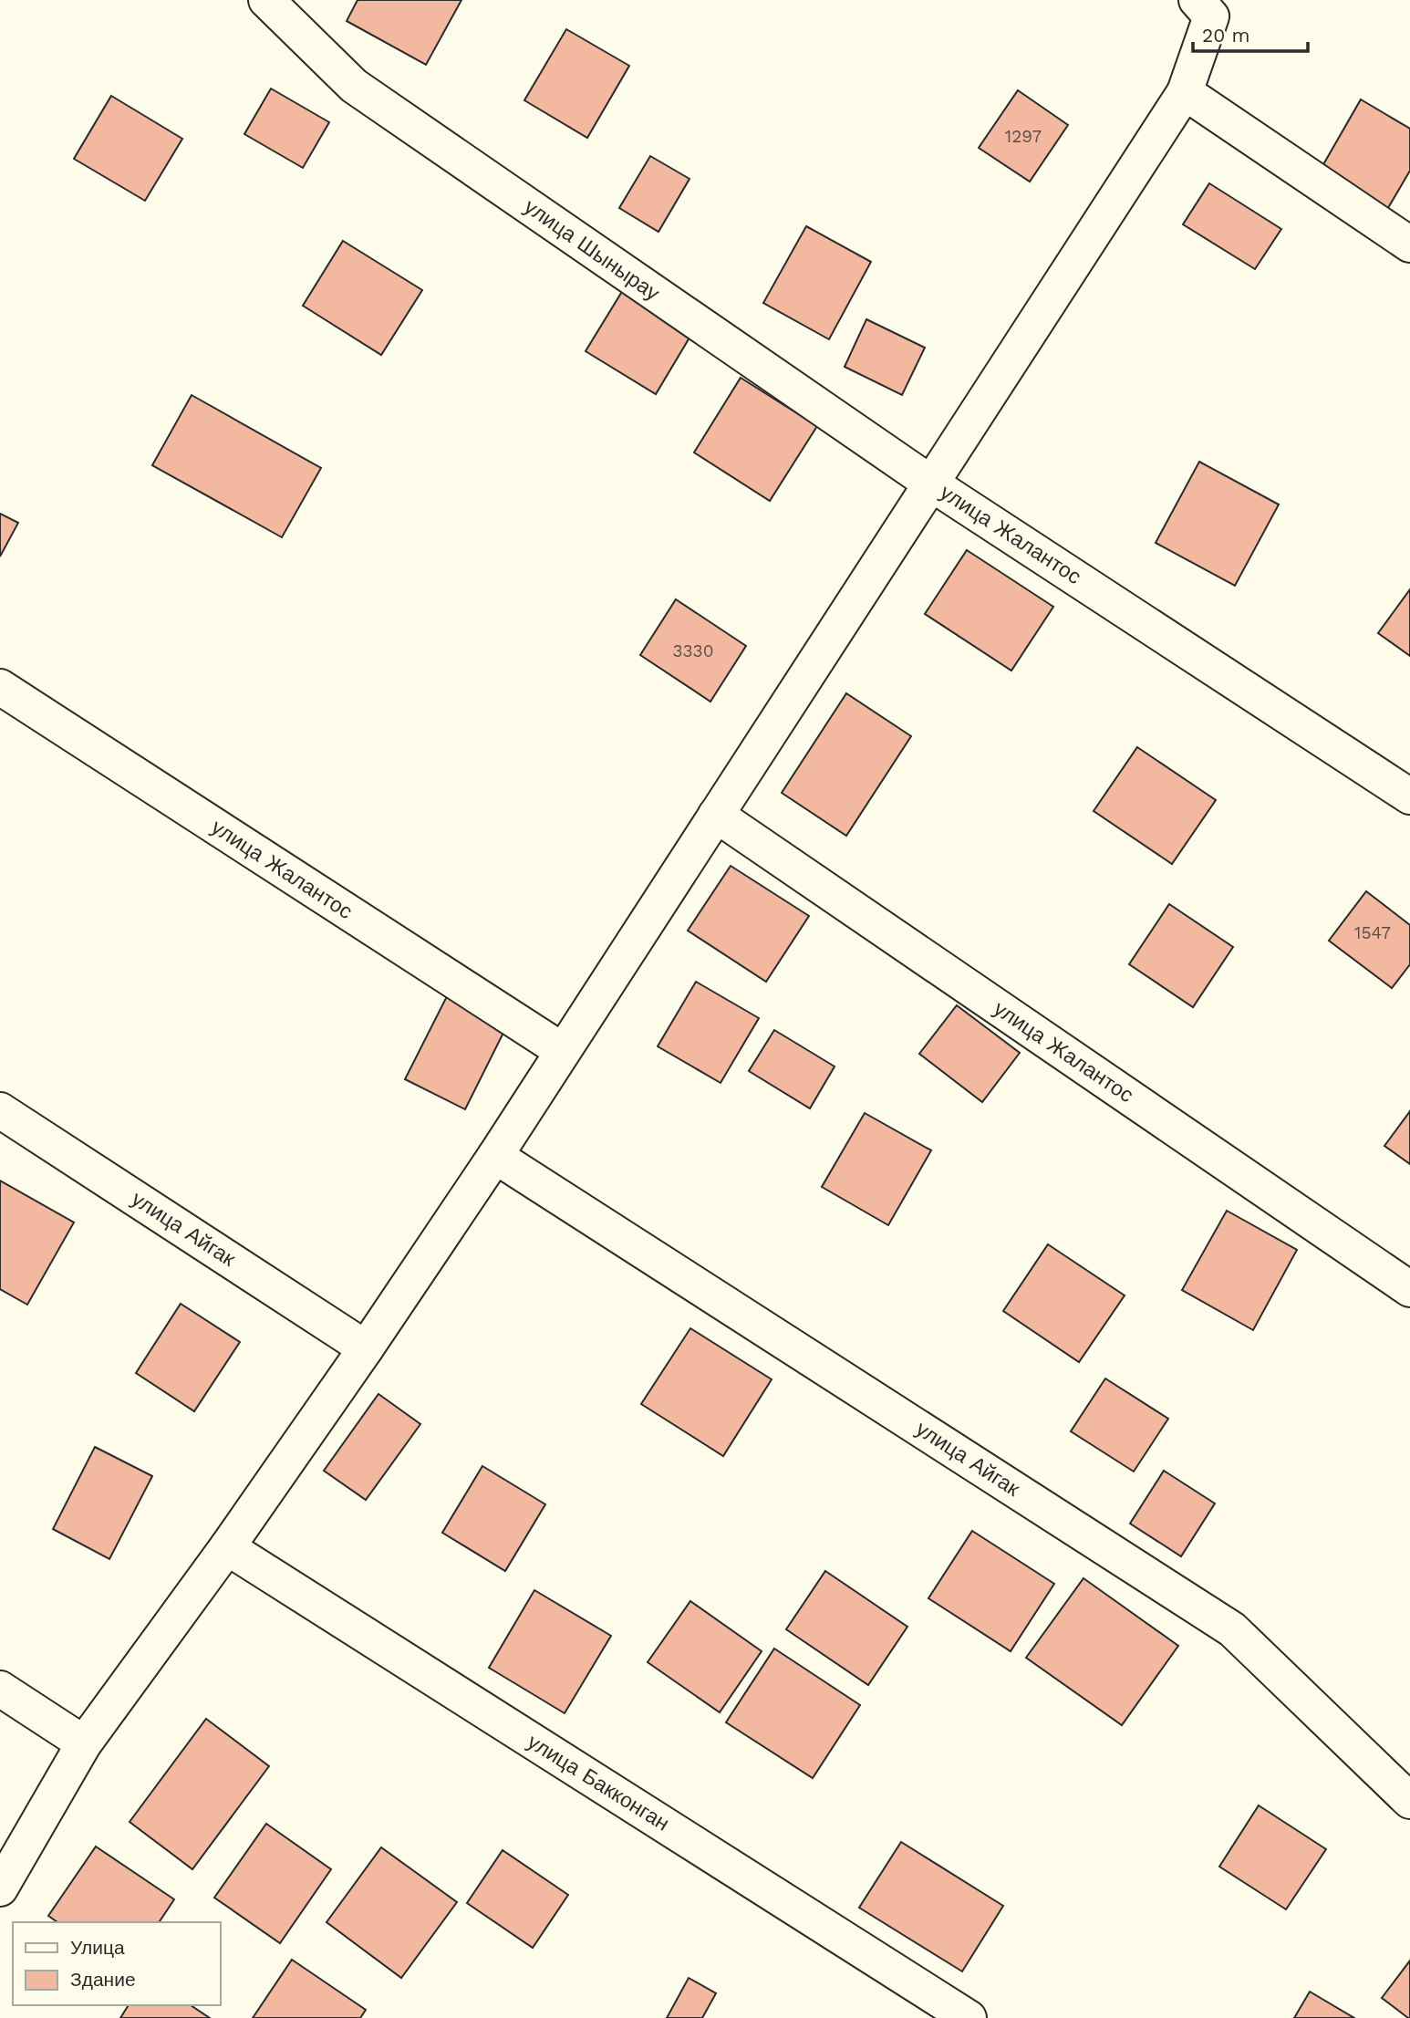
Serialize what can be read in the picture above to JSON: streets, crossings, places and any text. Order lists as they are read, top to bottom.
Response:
{
  "streets": {
    "street": [
      "улица Шынырау",
      "улица Жалантос",
      "улица Айгак",
      "улица Бакконган"
    ]
  },
  "crossings": [
    ["улица Шынырау", "улица Жалантос"]
  ],
  "house_numbers": ["1297", "3330", "1547"],
  "legend": ["Улица", "Здание"],
  "scale_bar": "20 m"
}
